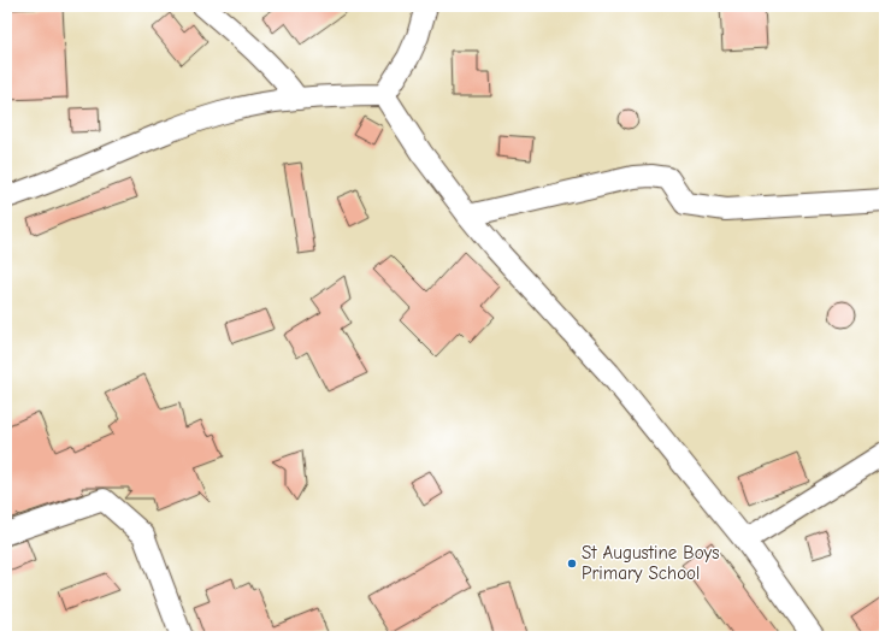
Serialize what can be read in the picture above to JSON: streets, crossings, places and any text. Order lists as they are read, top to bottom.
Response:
{
  "places": ["St Augustine Boys Primary School"]
}
